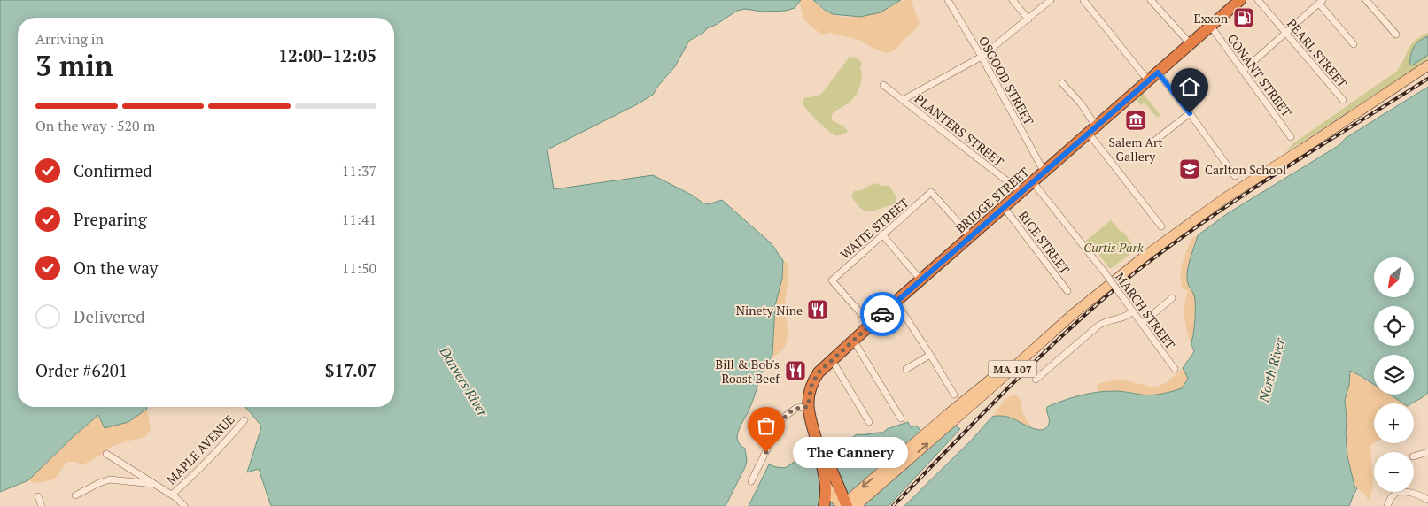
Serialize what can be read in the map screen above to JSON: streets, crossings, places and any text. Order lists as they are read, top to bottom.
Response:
{
  "streets": {
    "highway": ["BRIDGE STREET"],
    "main road": ["MA 107"],
    "street": [
      "PEARL STREET",
      "CONANT STREET",
      "OSGOOD STREET",
      "PLANTERS STREET",
      "WAITE STREET",
      "RICE STREET",
      "MARCH STREET",
      "MAPLE AVENUE"
    ]
  },
  "crossings": [
    ["CONANT STREET", "BRIDGE STREET"],
    ["OSGOOD STREET", "BRIDGE STREET"],
    ["PLANTERS STREET", "BRIDGE STREET"],
    ["BRIDGE STREET", "WAITE STREET"],
    ["BRIDGE STREET", "RICE STREET"],
    ["BRIDGE STREET", "MARCH STREET"],
    ["BRIDGE STREET", "MA 107"]
  ],
  "water": ["North River", "Danvers River"],
  "parks": ["Curtis Park"],
  "places": {
    "fuel station": ["Exxon"],
    "museum": ["Salem Art Gallery"],
    "school or university": ["Carlton School"],
    "restaurant": ["Ninety Nine", "Bill & Bob's Roast Beef"],
    "other": ["The Cannery"]
  },
  "north": "bottom left",
  "page": {
    "heading": ["3 min", "Arriving in", "12:00–12:05"],
    "panel": ["Order #6201", "$17.07"],
    "bar": "On the way · 520 m",
    "list": [
      ["Confirmed", "11:37"],
      ["Preparing", "11:41"],
      ["On the way", "11:50"],
      "Delivered"
    ],
    "map_buttons": ["+", "−"],
    "bubble": "The Cannery"
  }
}
